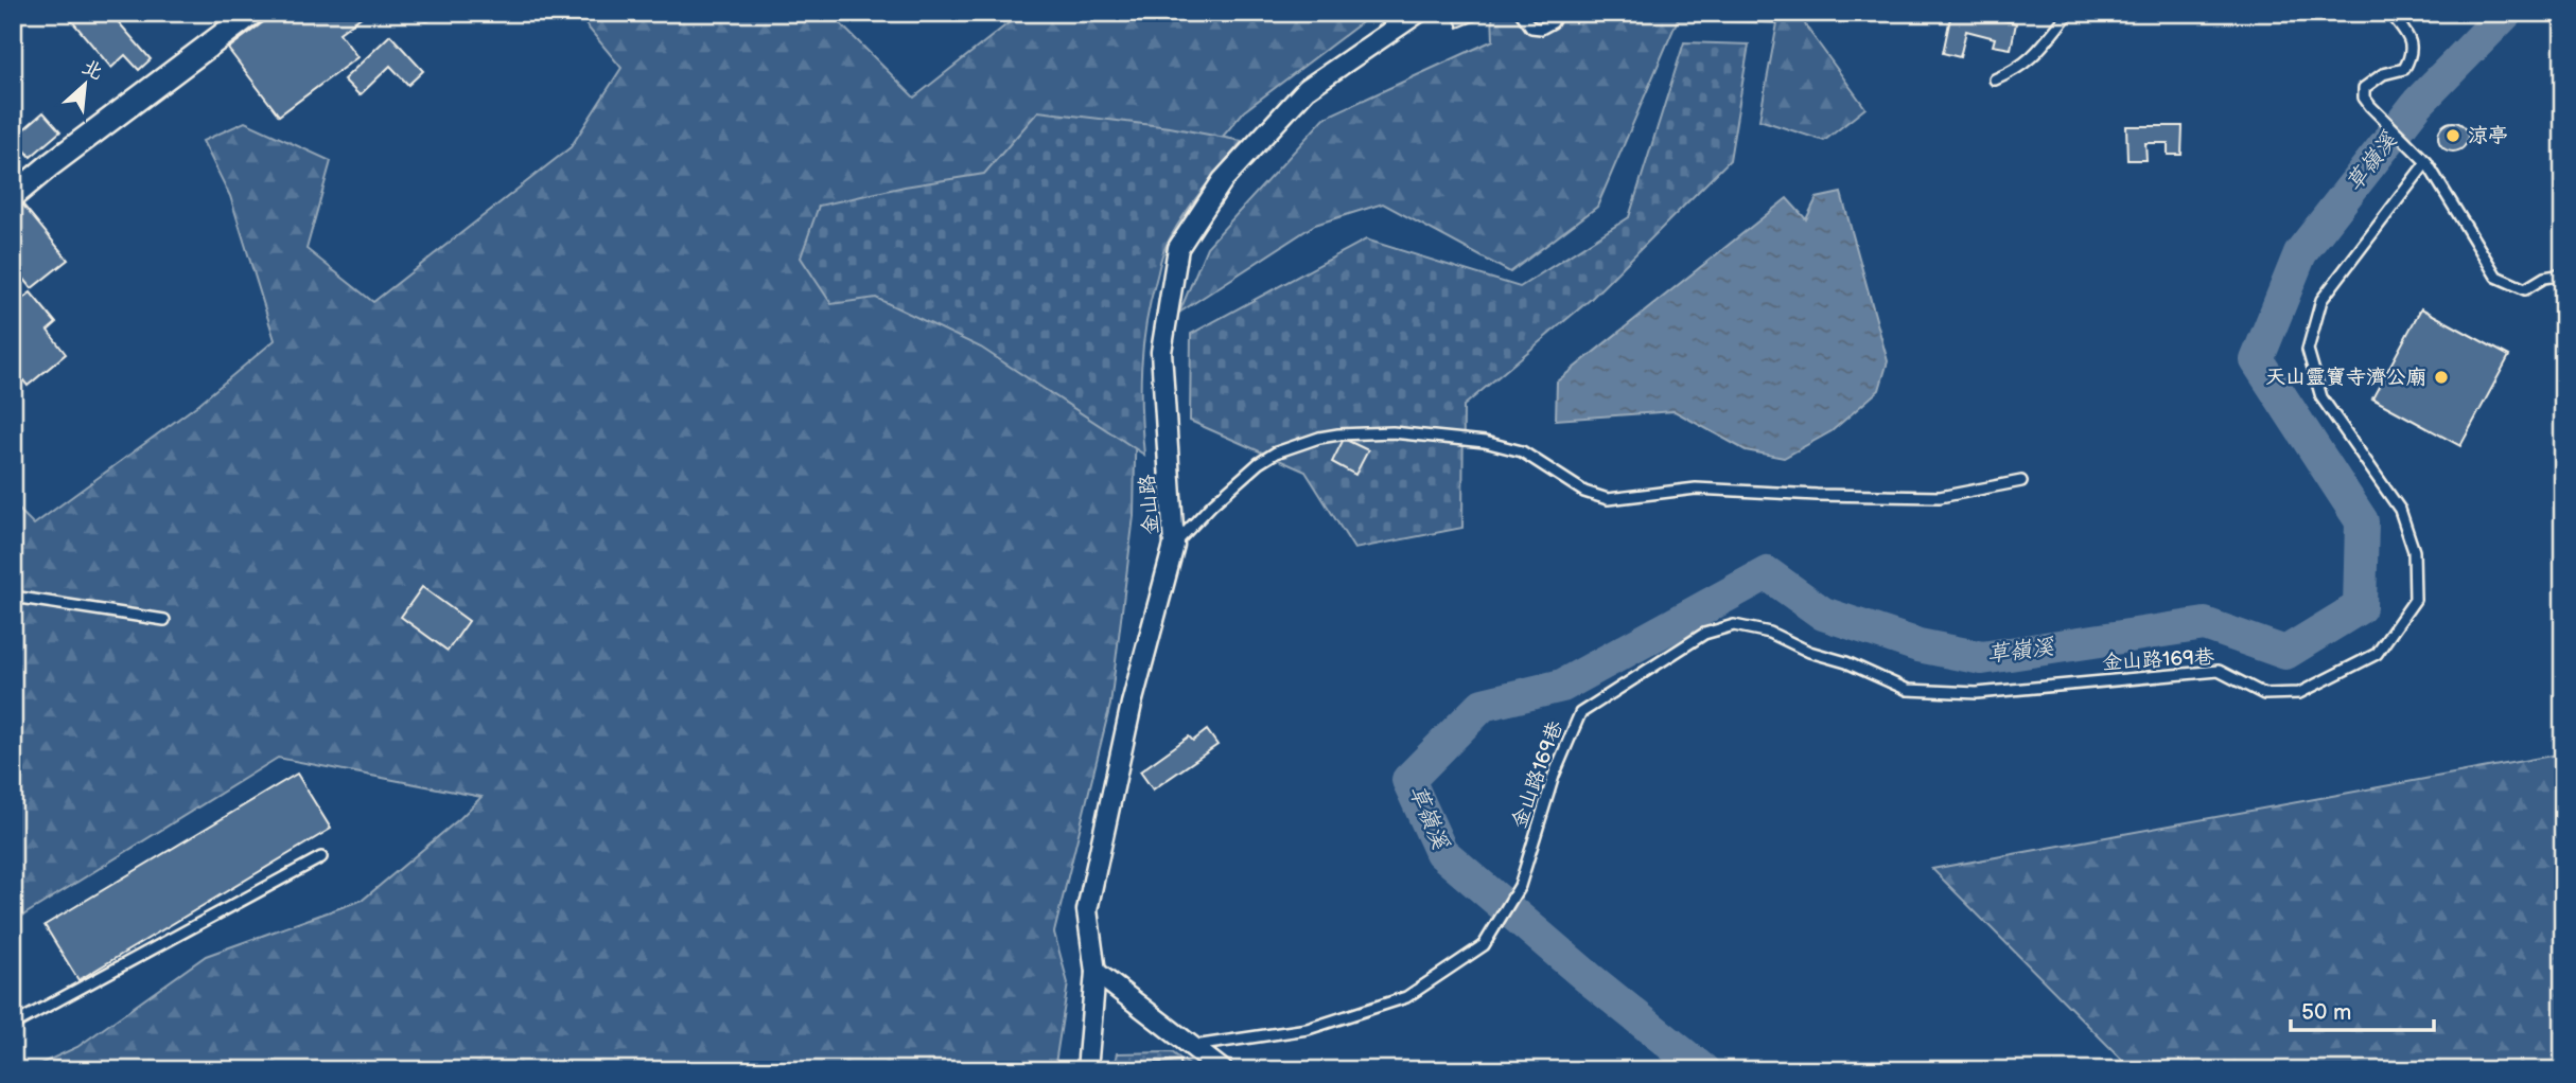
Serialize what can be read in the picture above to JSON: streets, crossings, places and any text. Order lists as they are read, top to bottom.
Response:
{
  "streets": {
    "street": ["金山路"],
    "lane": ["金山路169巷"]
  },
  "water": ["草嶺溪"],
  "places": ["涼亭", "天山靈寶寺濟公廟"],
  "scale_bar": "50 m",
  "north": "top right"
}
